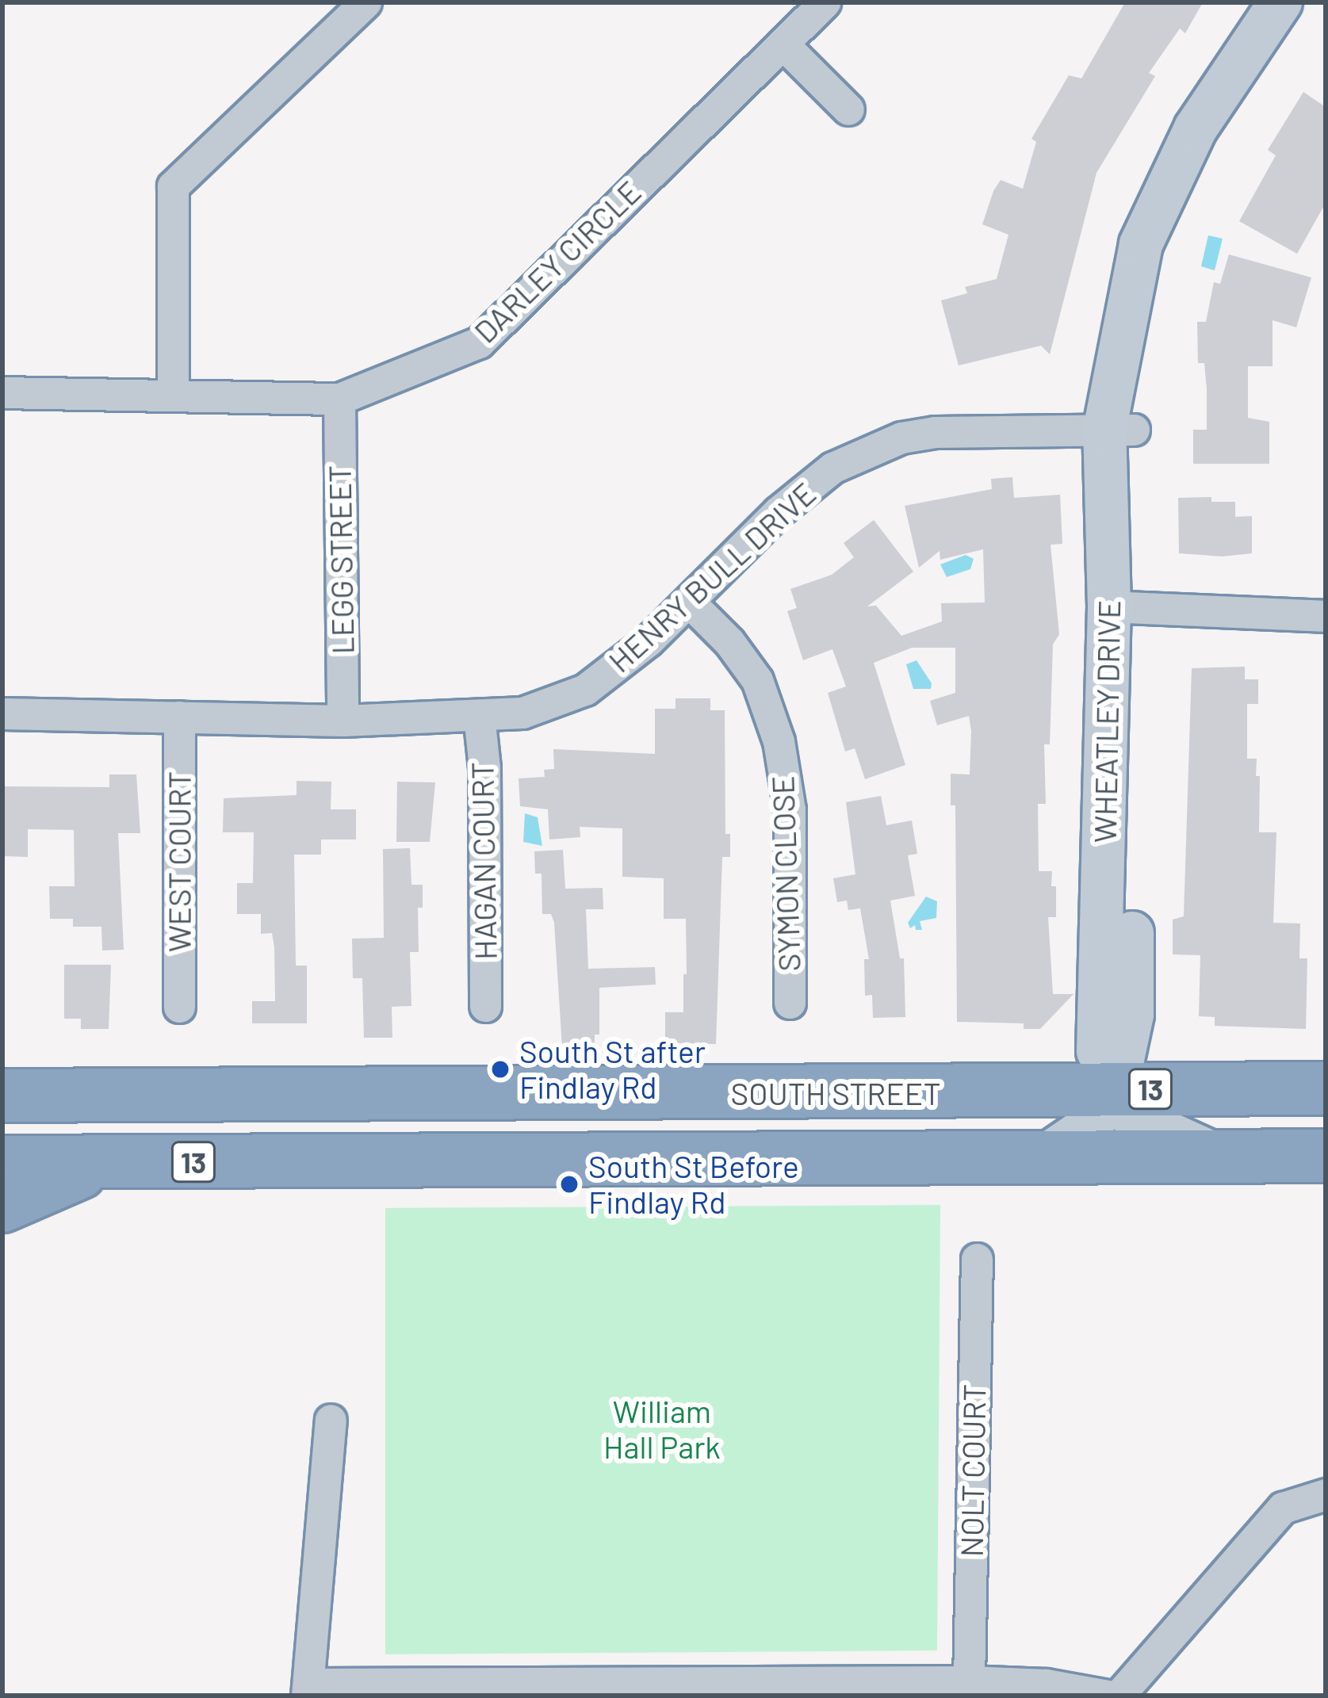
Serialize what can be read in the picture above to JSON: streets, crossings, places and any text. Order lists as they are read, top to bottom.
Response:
{
  "streets": {
    "highway": ["13", "SOUTH STREET"],
    "street": [
      "DARLEY CIRCLE",
      "LEGG STREET",
      "HENRY BULL DRIVE",
      "WHEATLEY DRIVE",
      "HAGAN COURT",
      "WEST COURT",
      "SYMON CLOSE",
      "NOLT COURT"
    ]
  },
  "crossings": [
    ["DARLEY CIRCLE", "LEGG STREET"],
    ["LEGG STREET", "HENRY BULL DRIVE"],
    ["HENRY BULL DRIVE", "WHEATLEY DRIVE"],
    ["HENRY BULL DRIVE", "HAGAN COURT"],
    ["HENRY BULL DRIVE", "WEST COURT"],
    ["HENRY BULL DRIVE", "SYMON CLOSE"],
    ["WHEATLEY DRIVE", "SOUTH STREET"]
  ],
  "parks": ["William Hall Park"],
  "places": ["South St after Findlay Rd", "South St Before Findlay Rd"]
}
